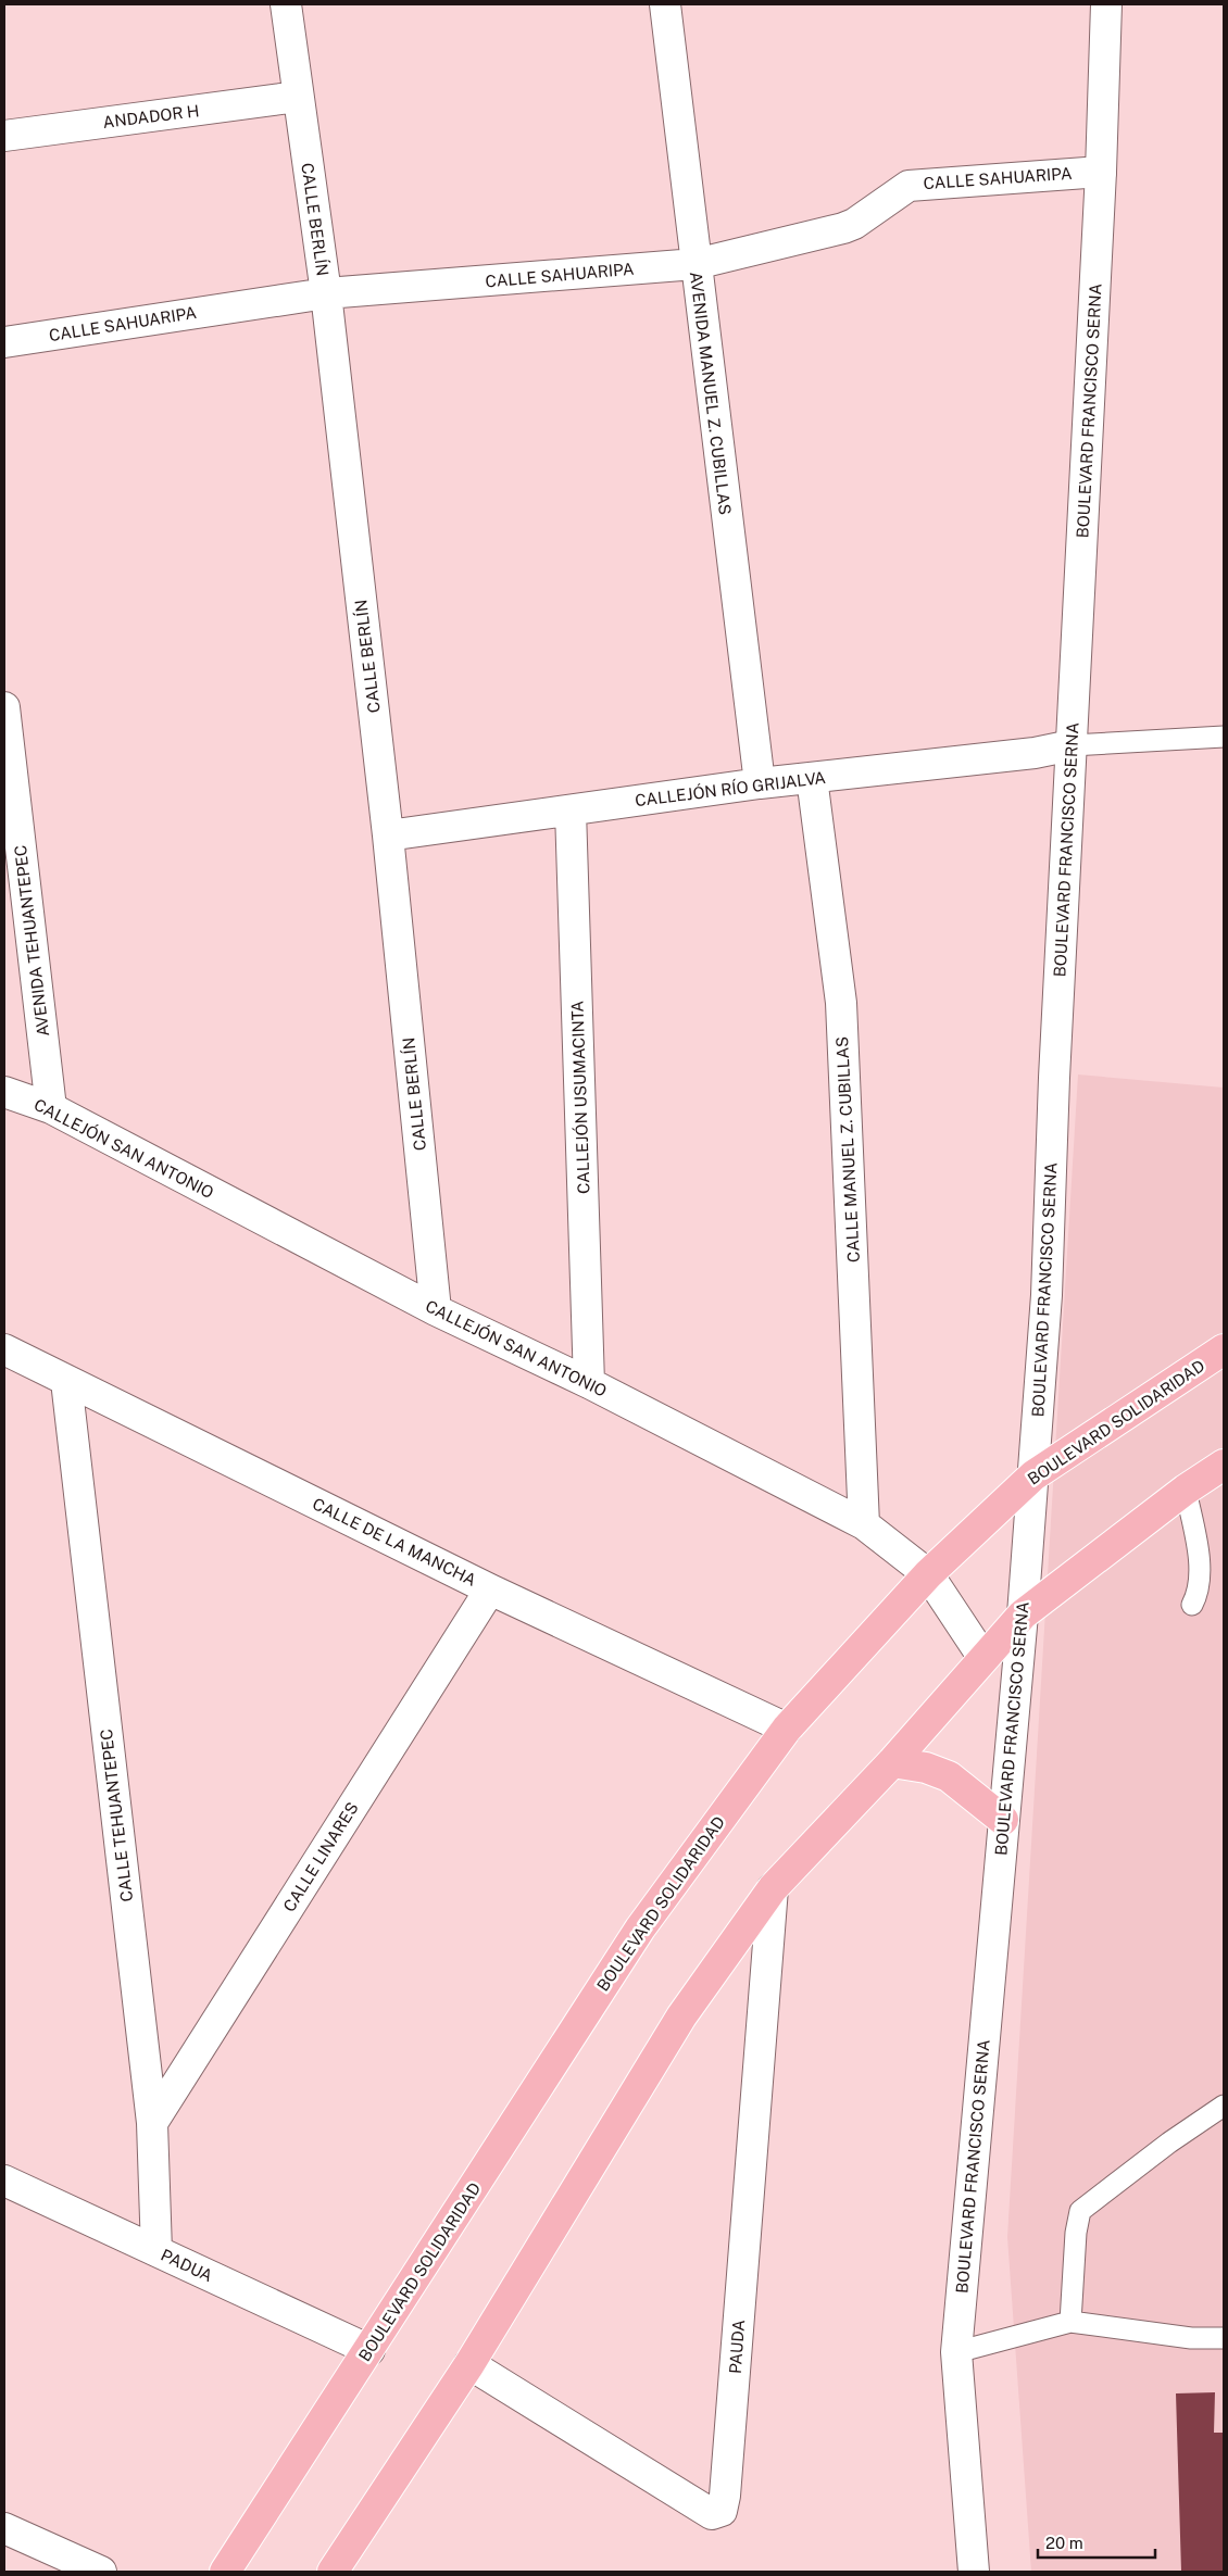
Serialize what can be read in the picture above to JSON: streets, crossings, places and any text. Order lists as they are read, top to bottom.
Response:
{
  "streets": {
    "main road": ["BOULEVARD SOLIDARIDAD"],
    "street": [
      "ANDADOR H",
      "CALLE SAHUARIPA",
      "CALLE BERLÍN",
      "AVENIDA MANUEL Z. CUBILLAS",
      "BOULEVARD FRANCISCO SERNA",
      "CALLEJÓN RÍO GRIJALVA",
      "AVENIDA TEHUANTEPEC",
      "CALLEJÓN USUMACINTA",
      "CALLEJÓN SAN ANTONIO",
      "CALLE MANUEL Z. CUBILLAS",
      "CALLE DE LA MANCHA",
      "CALLE TEHUANTEPEC",
      "CALLE LINARES",
      "PADUA",
      "PAUDA"
    ]
  },
  "crossings": [
    ["ANDADOR H", "CALLE BERLÍN"],
    ["CALLE SAHUARIPA", "CALLE BERLÍN"],
    ["CALLE SAHUARIPA", "AVENIDA MANUEL Z. CUBILLAS"],
    ["CALLE SAHUARIPA", "BOULEVARD FRANCISCO SERNA"],
    ["CALLE BERLÍN", "CALLEJÓN RÍO GRIJALVA"],
    ["CALLE BERLÍN", "CALLEJÓN SAN ANTONIO"],
    ["AVENIDA MANUEL Z. CUBILLAS", "CALLEJÓN RÍO GRIJALVA"],
    ["BOULEVARD FRANCISCO SERNA", "CALLEJÓN RÍO GRIJALVA"],
    ["BOULEVARD FRANCISCO SERNA", "BOULEVARD SOLIDARIDAD"],
    ["CALLEJÓN RÍO GRIJALVA", "CALLEJÓN USUMACINTA"],
    ["CALLEJÓN RÍO GRIJALVA", "CALLE MANUEL Z. CUBILLAS"],
    ["AVENIDA TEHUANTEPEC", "CALLEJÓN SAN ANTONIO"],
    ["CALLEJÓN USUMACINTA", "CALLEJÓN SAN ANTONIO"],
    ["CALLEJÓN SAN ANTONIO", "CALLE MANUEL Z. CUBILLAS"],
    ["CALLEJÓN SAN ANTONIO", "BOULEVARD SOLIDARIDAD"],
    ["BOULEVARD SOLIDARIDAD", "CALLE DE LA MANCHA"],
    ["BOULEVARD SOLIDARIDAD", "PADUA"],
    ["CALLE DE LA MANCHA", "CALLE TEHUANTEPEC"],
    ["CALLE DE LA MANCHA", "CALLE LINARES"],
    ["CALLE TEHUANTEPEC", "CALLE LINARES"],
    ["CALLE TEHUANTEPEC", "PADUA"]
  ],
  "scale_bar": "20 m"
}
